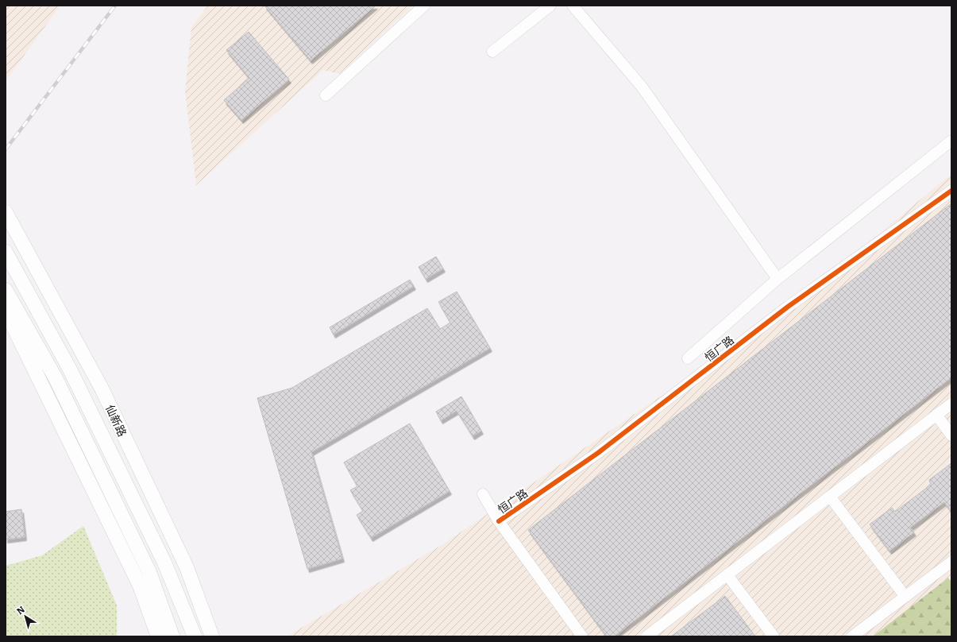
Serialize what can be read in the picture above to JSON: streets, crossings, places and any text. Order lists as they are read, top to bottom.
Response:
{
  "streets": {
    "main road": ["仙新路"],
    "street": ["恒广路"]
  },
  "north": "top left"
}
